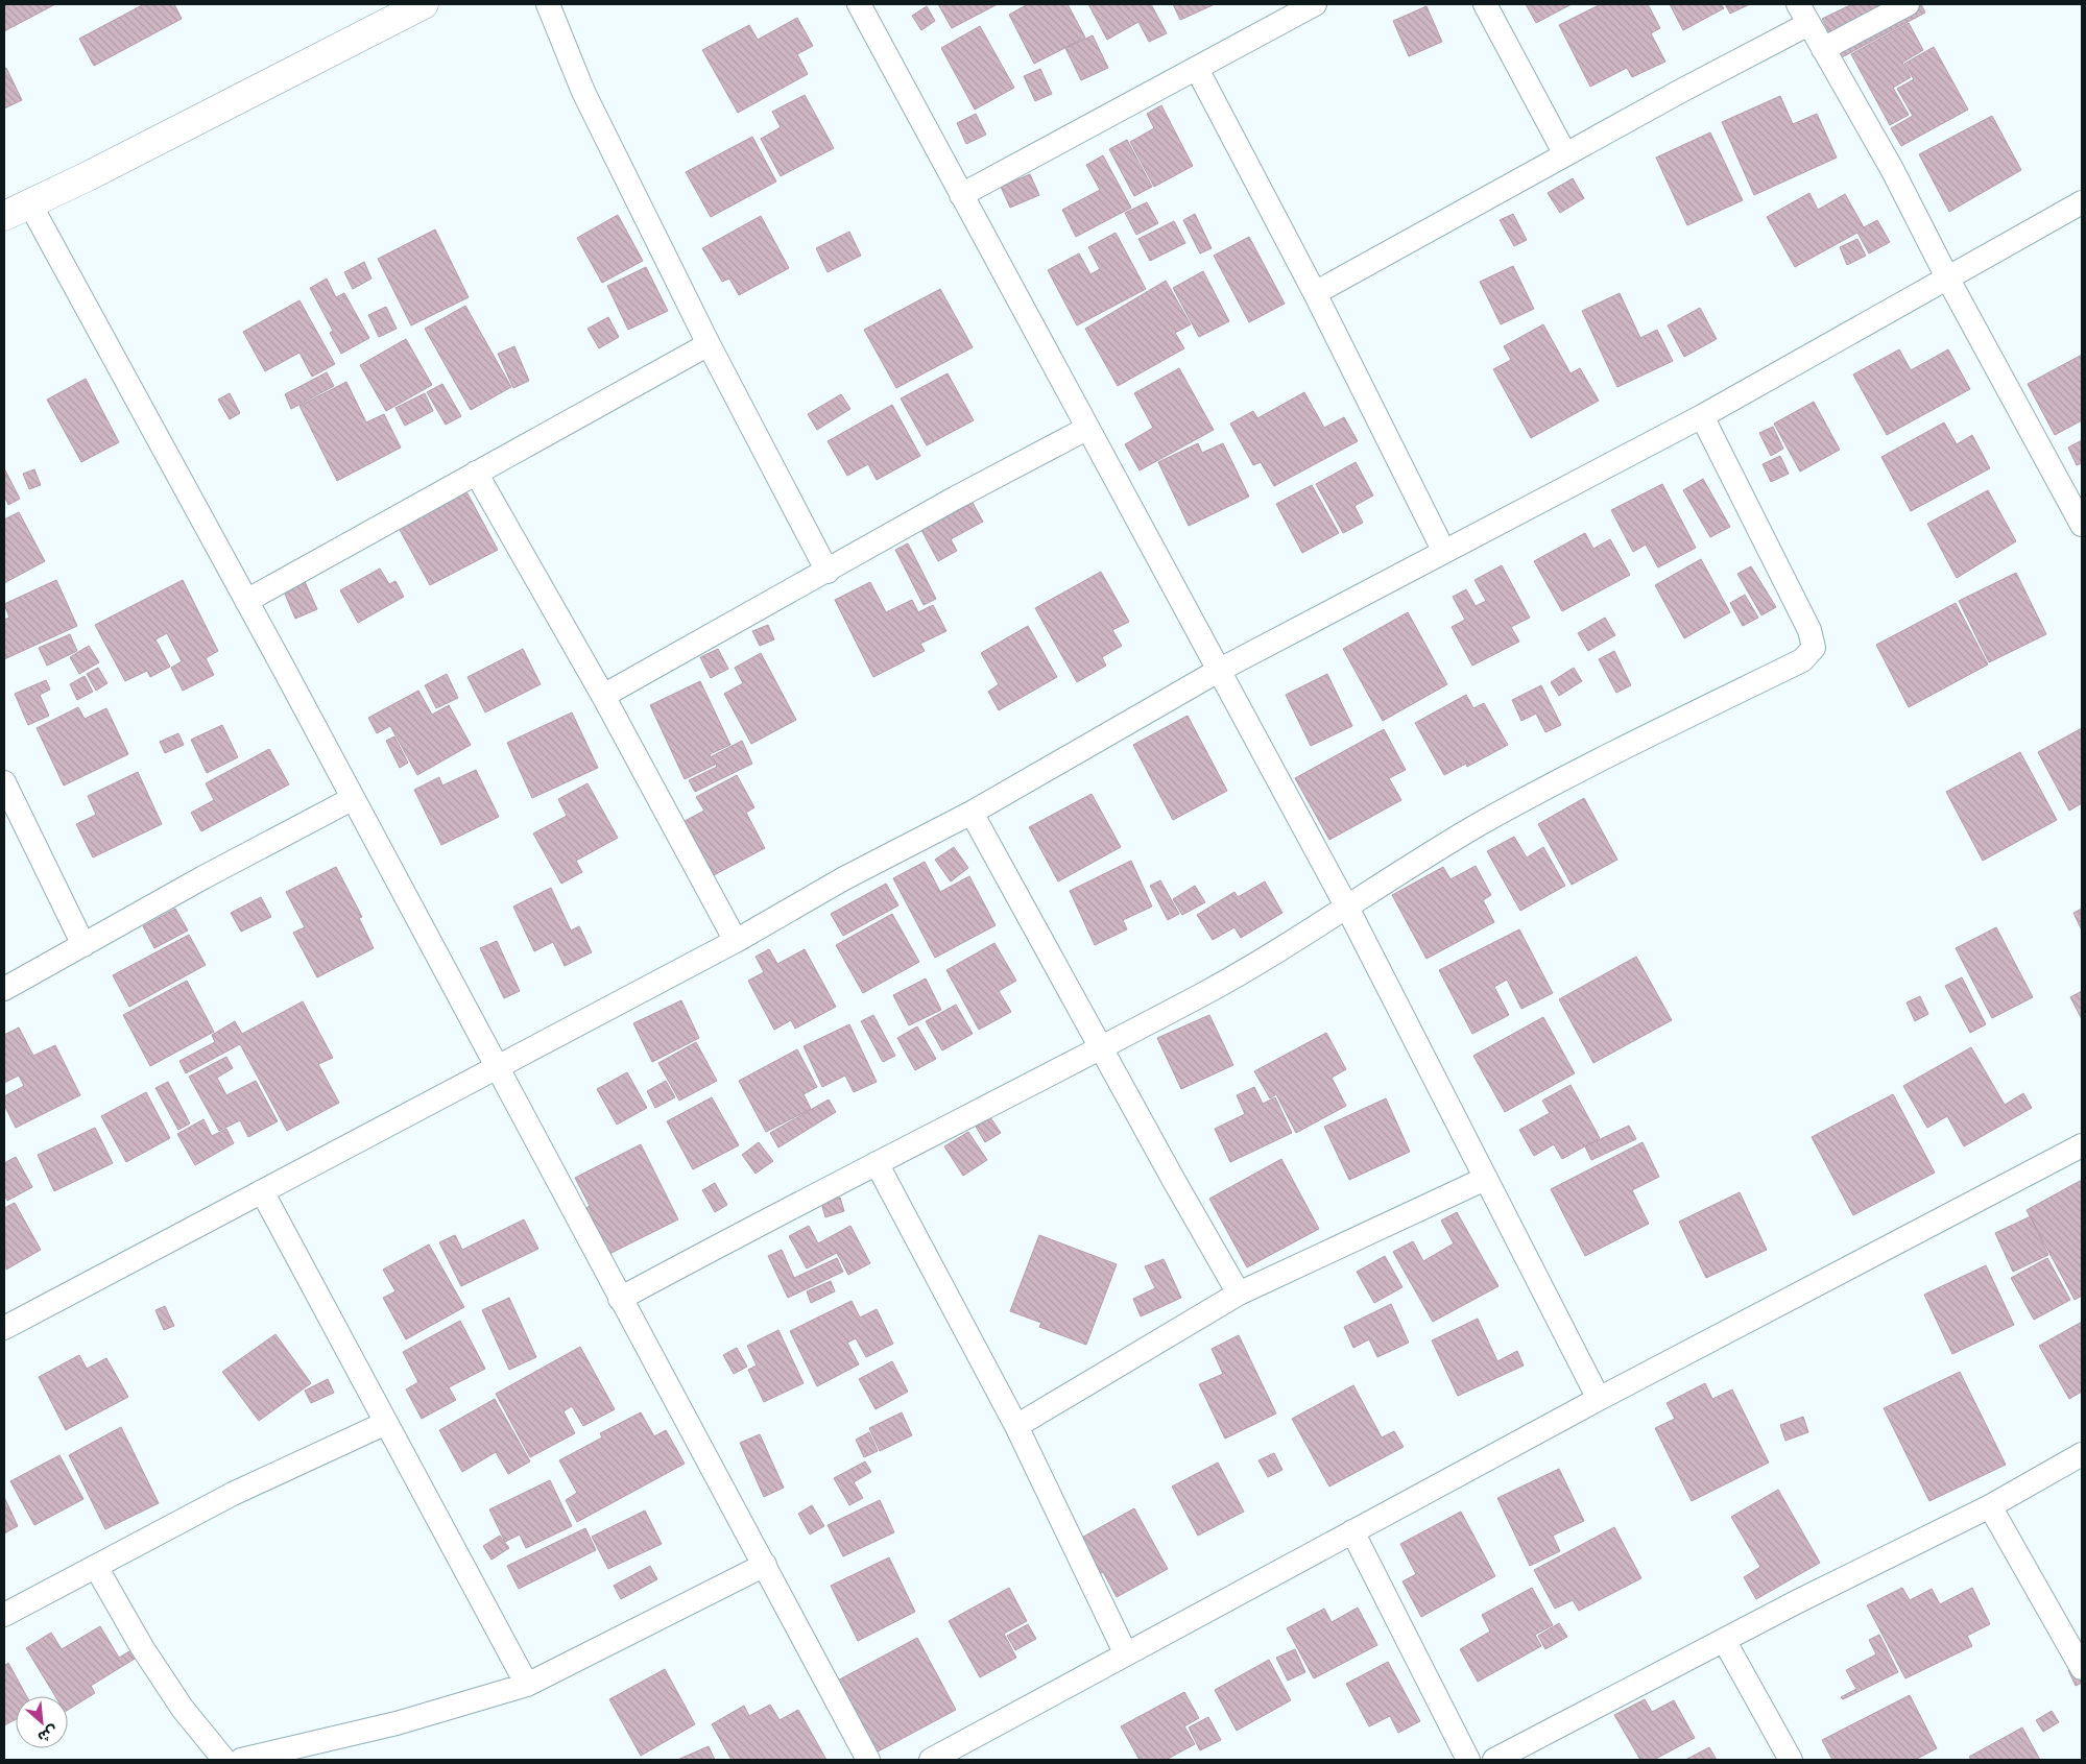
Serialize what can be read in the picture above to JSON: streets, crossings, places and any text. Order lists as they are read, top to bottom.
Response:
{
  "north": "bottom right"
}
